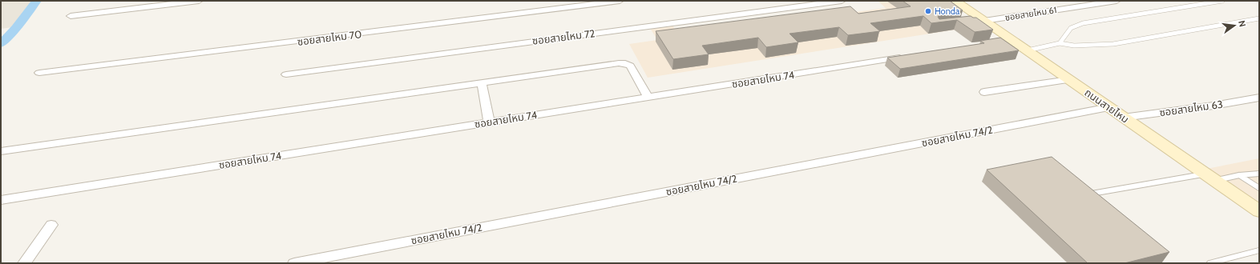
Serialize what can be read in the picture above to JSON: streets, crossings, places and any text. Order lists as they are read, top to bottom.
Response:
{
  "streets": {
    "main road": ["ถนนสายไหม"],
    "street": [
      "ซอยสายไหม 61",
      "ซอยสายไหม 72",
      "ซอยสายไหม 70",
      "ซอยสายไหม 74",
      "ซอยสายไหม 63",
      "ซอยสายไหม 74/2"
    ]
  },
  "crossings": [
    ["ซอยสายไหม 61", "ถนนสายไหม"],
    ["ถนนสายไหม", "ซอยสายไหม 63"],
    ["ถนนสายไหม", "ซอยสายไหม 74/2"]
  ],
  "places": ["Honda"],
  "north": "right"
}
